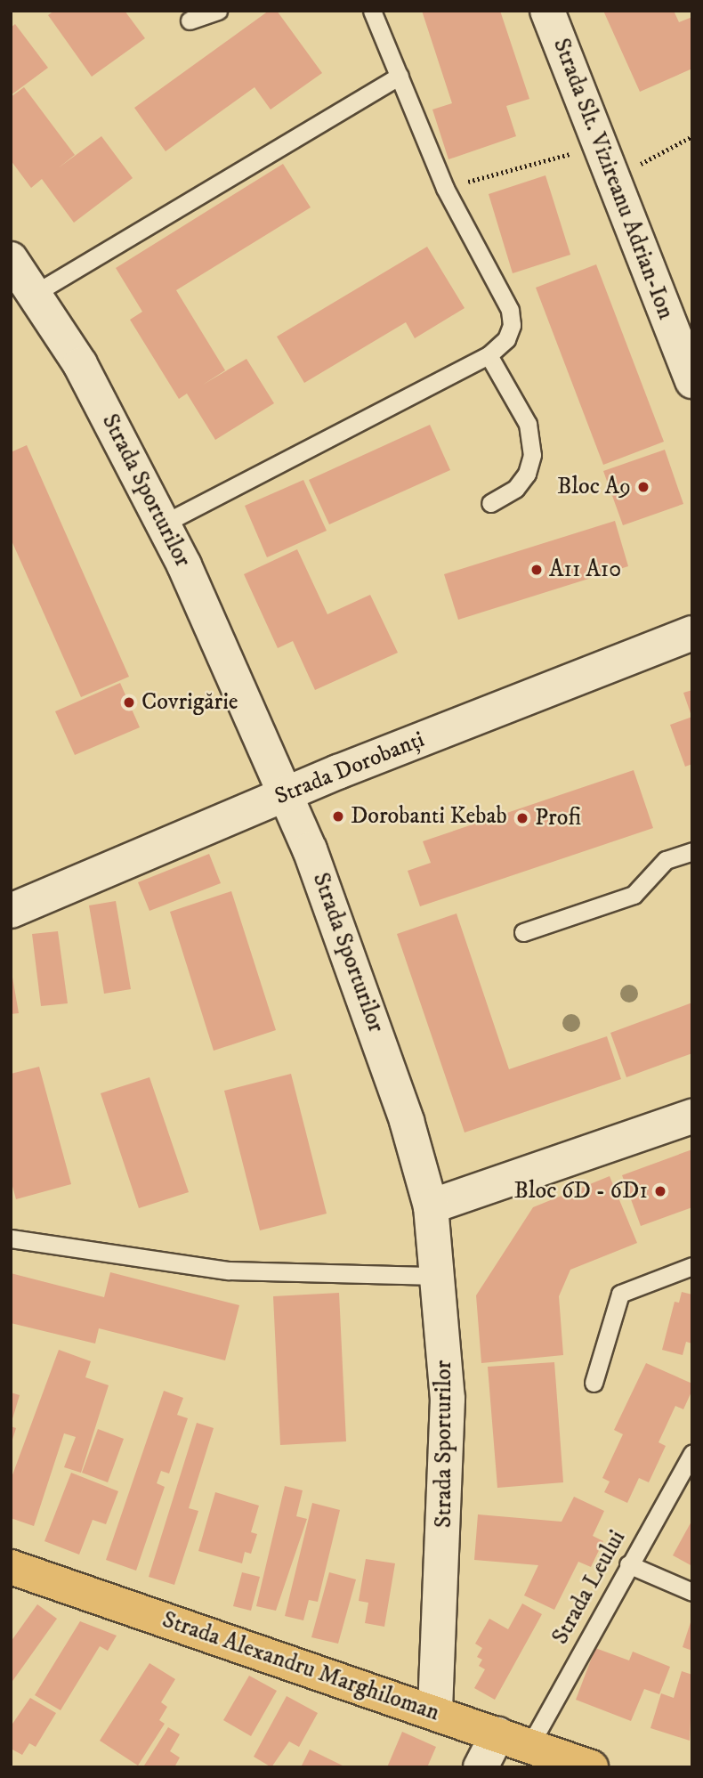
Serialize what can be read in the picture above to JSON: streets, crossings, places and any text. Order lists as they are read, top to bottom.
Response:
{
  "streets": {
    "main road": [
      "Strada Slt. Vizireanu Adrian-Ion",
      "Strada Sporturilor",
      "Strada Dorobanți",
      "Strada Alexandru Marghiloman"
    ],
    "lane": ["Strada Leului"]
  },
  "crossings": [
    ["Strada Sporturilor", "Strada Dorobanți"],
    ["Strada Sporturilor", "Strada Alexandru Marghiloman"],
    ["Strada Leului", "Strada Alexandru Marghiloman"]
  ],
  "places": [
    "Bloc A9",
    "A11 A10",
    "Covrigărie",
    "Dorobanti Kebab",
    "Profi",
    "Bloc 6D - 6D1"
  ]
}
